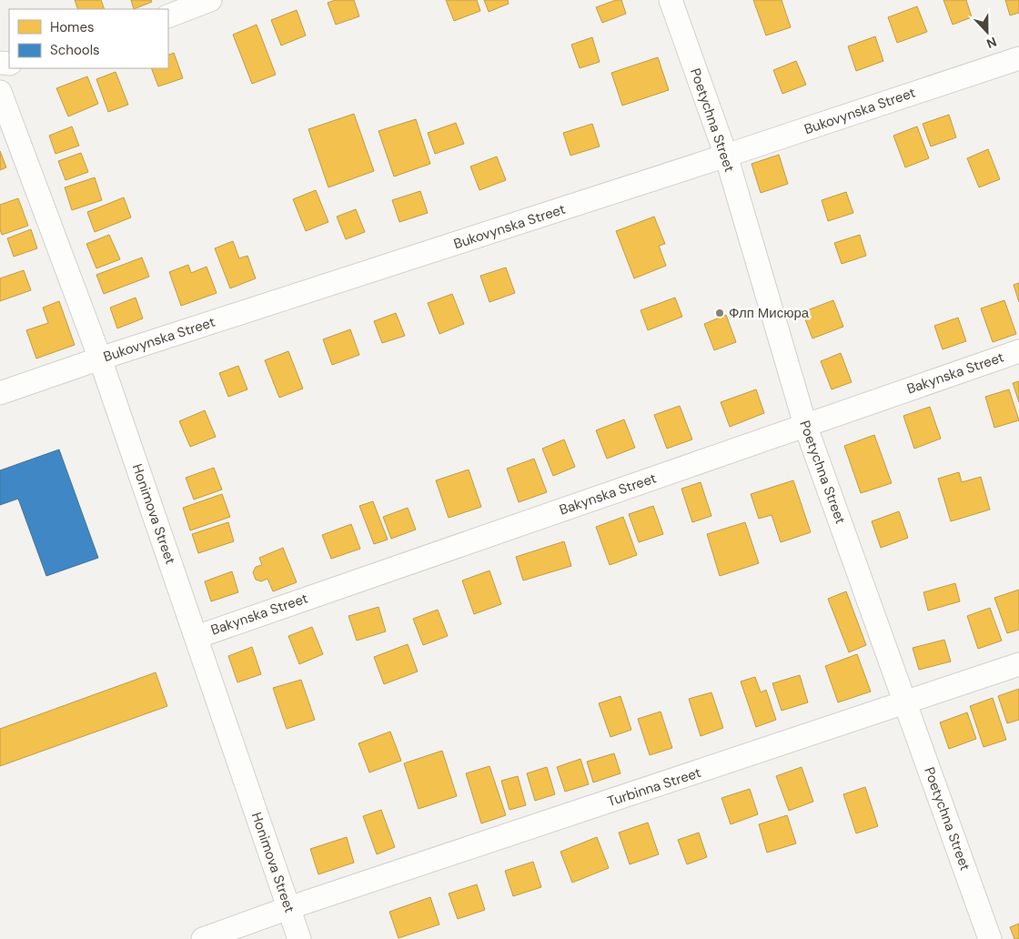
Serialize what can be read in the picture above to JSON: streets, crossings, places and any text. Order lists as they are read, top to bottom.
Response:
{
  "streets": {
    "street": [
      "Bukovynska Street",
      "Poetychna Street",
      "Bakynska Street",
      "Honimova Street",
      "Turbinna Street"
    ]
  },
  "crossings": [
    ["Bukovynska Street", "Poetychna Street"],
    ["Bukovynska Street", "Honimova Street"],
    ["Poetychna Street", "Bakynska Street"],
    ["Poetychna Street", "Turbinna Street"],
    ["Bakynska Street", "Honimova Street"],
    ["Honimova Street", "Turbinna Street"]
  ],
  "places": ["Флп Мисюра"],
  "legend": ["Homes", "Schools"],
  "north": "bottom"
}
